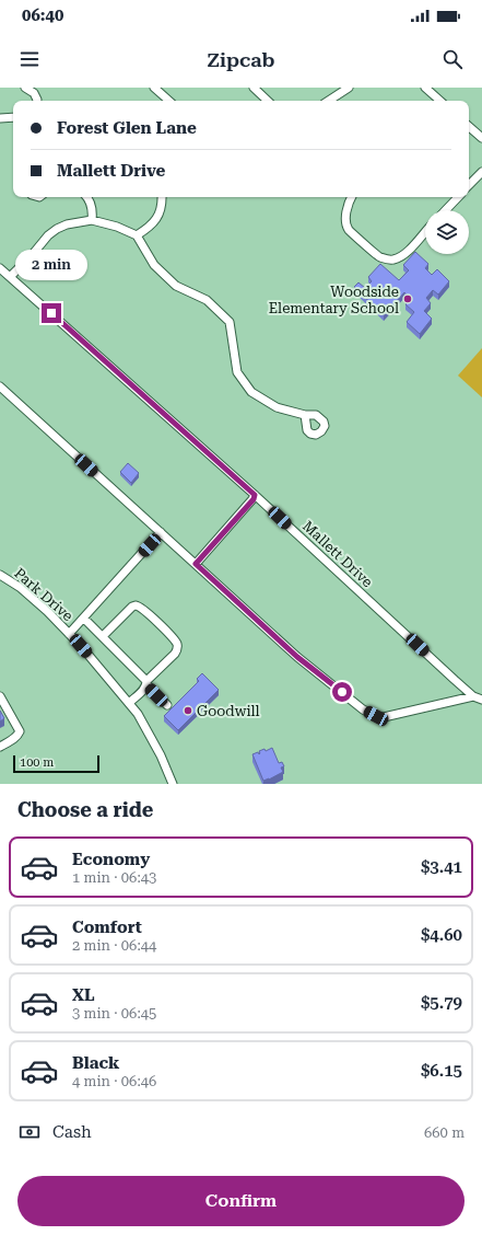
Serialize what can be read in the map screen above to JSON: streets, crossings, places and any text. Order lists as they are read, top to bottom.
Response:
{
  "streets": {
    "street": ["Mallett Drive", "Park Drive"]
  },
  "places": ["Woodside Elementary School", "Goodwill"],
  "scale_bar": "100 m",
  "page": {
    "status": "06:40",
    "header": "Zipcab",
    "banner": ["Forest Glen Lane", "Mallett Drive"],
    "bubble": "2 min",
    "scale": "100 m",
    "heading": "Choose a ride",
    "list": [
      {
        "name": "Economy",
        "note": "1 min · 06:43",
        "value": "$3.41"
      },
      {
        "name": "Comfort",
        "note": "2 min · 06:44",
        "value": "$4.60"
      },
      {
        "name": "XL",
        "note": "3 min · 06:45",
        "value": "$5.79"
      },
      {
        "name": "Black",
        "note": "4 min · 06:46",
        "value": "$6.15"
      }
    ],
    "pay": ["Cash", "660 m"],
    "buttons": "Confirm"
  }
}
